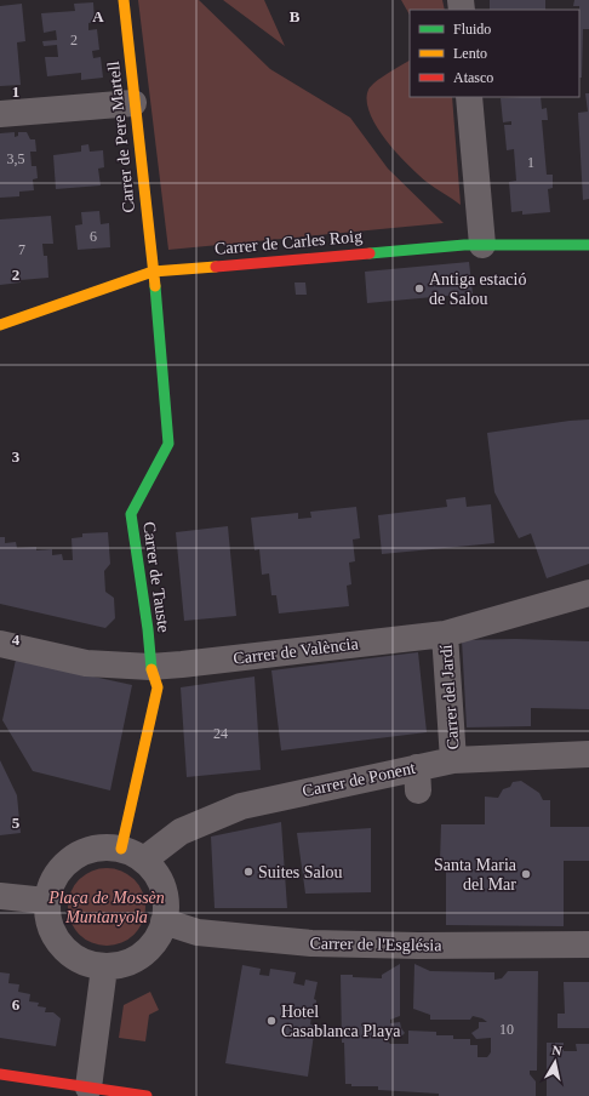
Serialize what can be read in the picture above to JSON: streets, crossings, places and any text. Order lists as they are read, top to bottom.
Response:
{
  "streets": {
    "street": [
      "Carrer de Pere Martell",
      "Carrer de Carles Roig",
      "Carrer de Tauste",
      "Carrer de València",
      "Carrer del Jardí",
      "Carrer de Ponent",
      "Carrer de l'Església"
    ]
  },
  "crossings": [
    ["Carrer de Pere Martell", "Carrer de Carles Roig"],
    ["Carrer de Pere Martell", "Carrer de Tauste"],
    ["Carrer de Tauste", "Carrer de València"],
    ["Carrer de Tauste", "Carrer de Ponent"],
    ["Carrer de Tauste", "Carrer de l'Església"],
    ["Carrer de València", "Carrer del Jardí"],
    ["Carrer del Jardí", "Carrer de Ponent"],
    ["Carrer de Ponent", "Carrer de l'Església"]
  ],
  "parks": ["Plaça de Mossèn Muntanyola"],
  "places": [
    "Antiga estació de Salou",
    "Suites Salou",
    "Santa Maria del Mar",
    "Hotel Casablanca Playa"
  ],
  "house_numbers": [
    "2",
    "3,5",
    "1",
    "6",
    "7",
    "24",
    "10"
  ],
  "legend": ["Fluido", "Lento", "Atasco"],
  "north": "top",
  "grid": {
    "columns": ["A", "B"],
    "rows": [
      "1",
      "2",
      "3",
      "4",
      "5",
      "6"
    ]
  }
}
